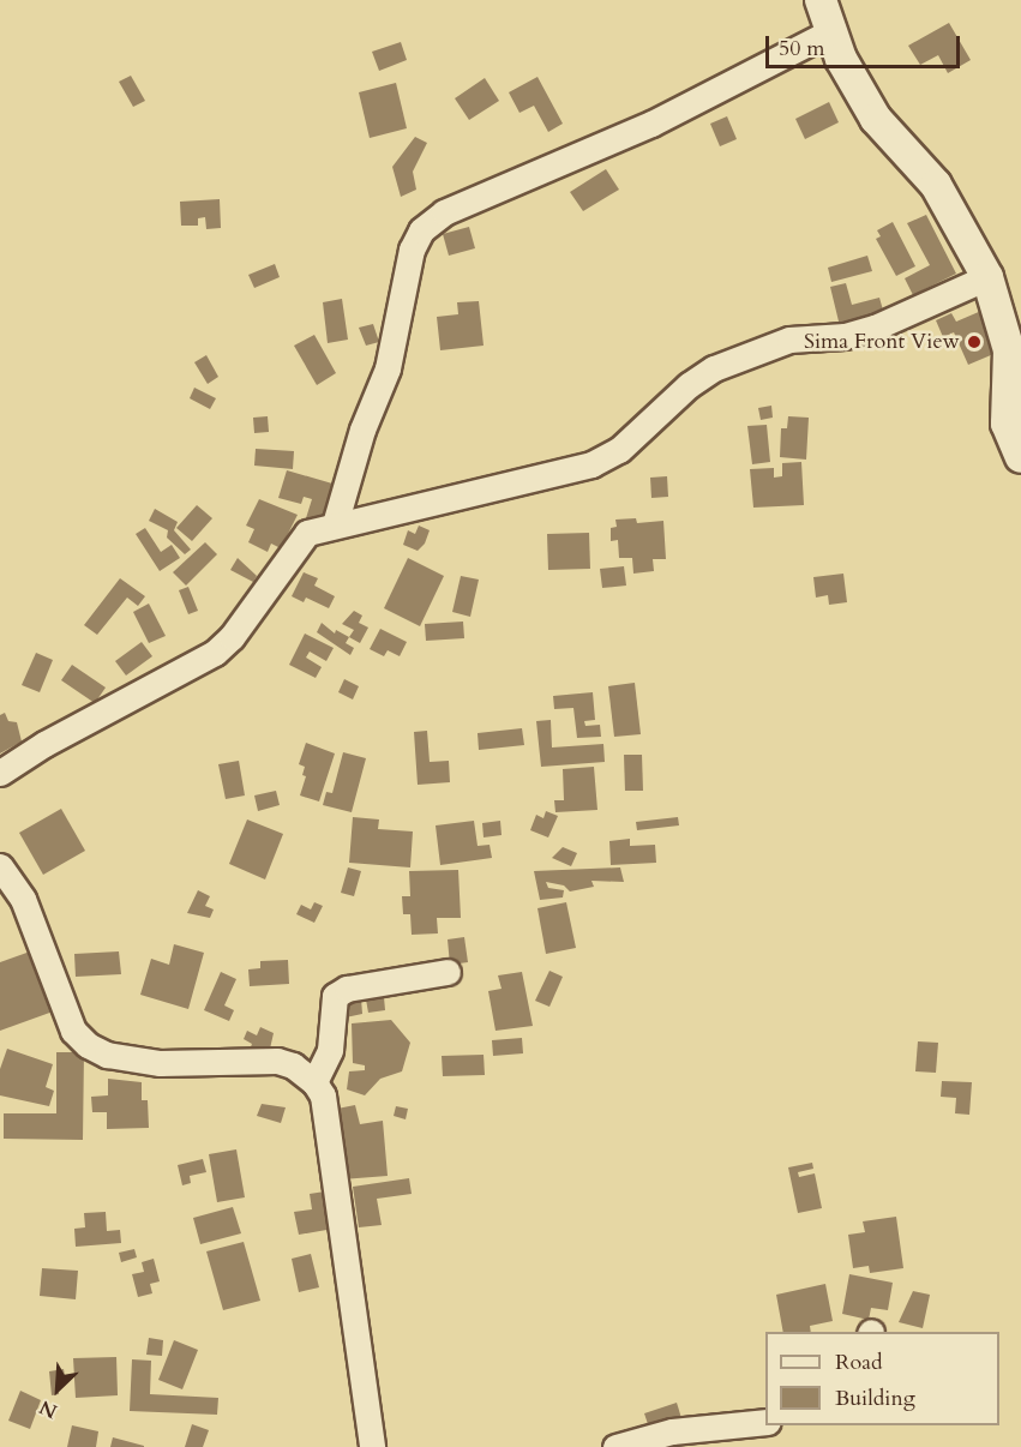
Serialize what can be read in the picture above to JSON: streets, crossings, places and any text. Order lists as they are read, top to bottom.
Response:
{
  "places": ["Sima Front View"],
  "legend": ["Road", "Building"],
  "scale_bar": "50 m",
  "north": "bottom left"
}
